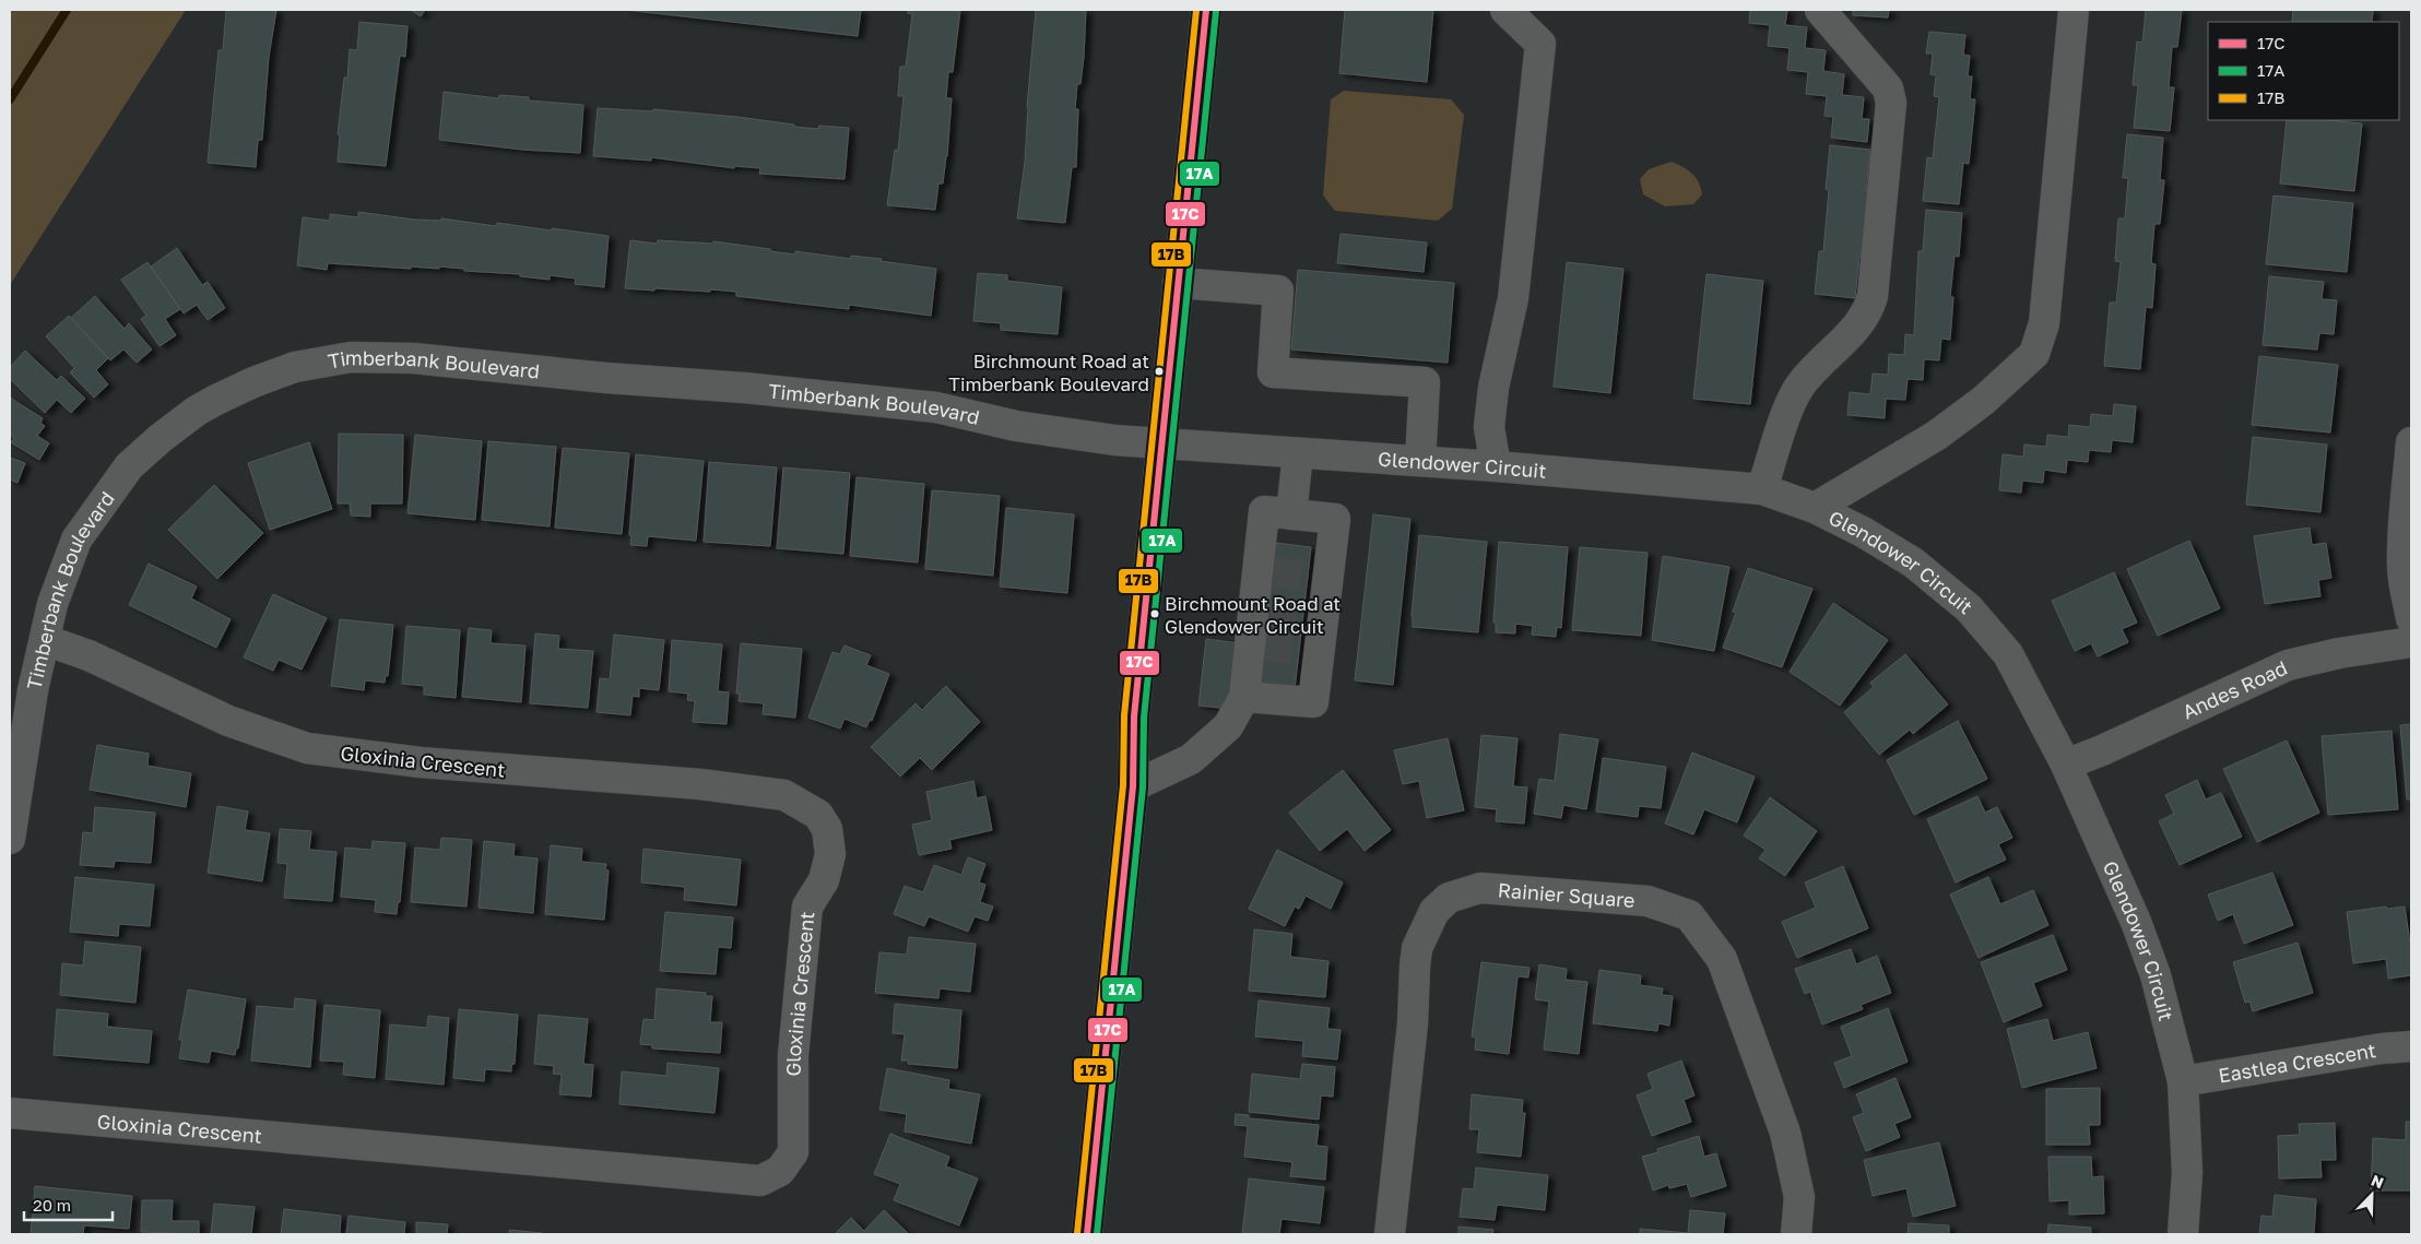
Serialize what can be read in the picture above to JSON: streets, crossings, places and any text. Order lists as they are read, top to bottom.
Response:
{
  "streets": {
    "street": [
      "Timberbank Boulevard",
      "Glendower Circuit",
      "Andes Road",
      "Gloxinia Crescent",
      "Rainier Square",
      "Eastlea Crescent"
    ]
  },
  "crossings": [
    ["Timberbank Boulevard", "Glendower Circuit"],
    ["Timberbank Boulevard", "Gloxinia Crescent"],
    ["Glendower Circuit", "Andes Road"],
    ["Glendower Circuit", "Eastlea Crescent"]
  ],
  "places": ["Birchmount Road at Timberbank Boulevard", "Birchmount Road at Glendower Circuit"],
  "lines": ["transit line 17C", "transit line 17B", "transit line 17A"],
  "legend": ["17C", "17A", "17B"],
  "scale_bar": "20 m",
  "north": "top right"
}
